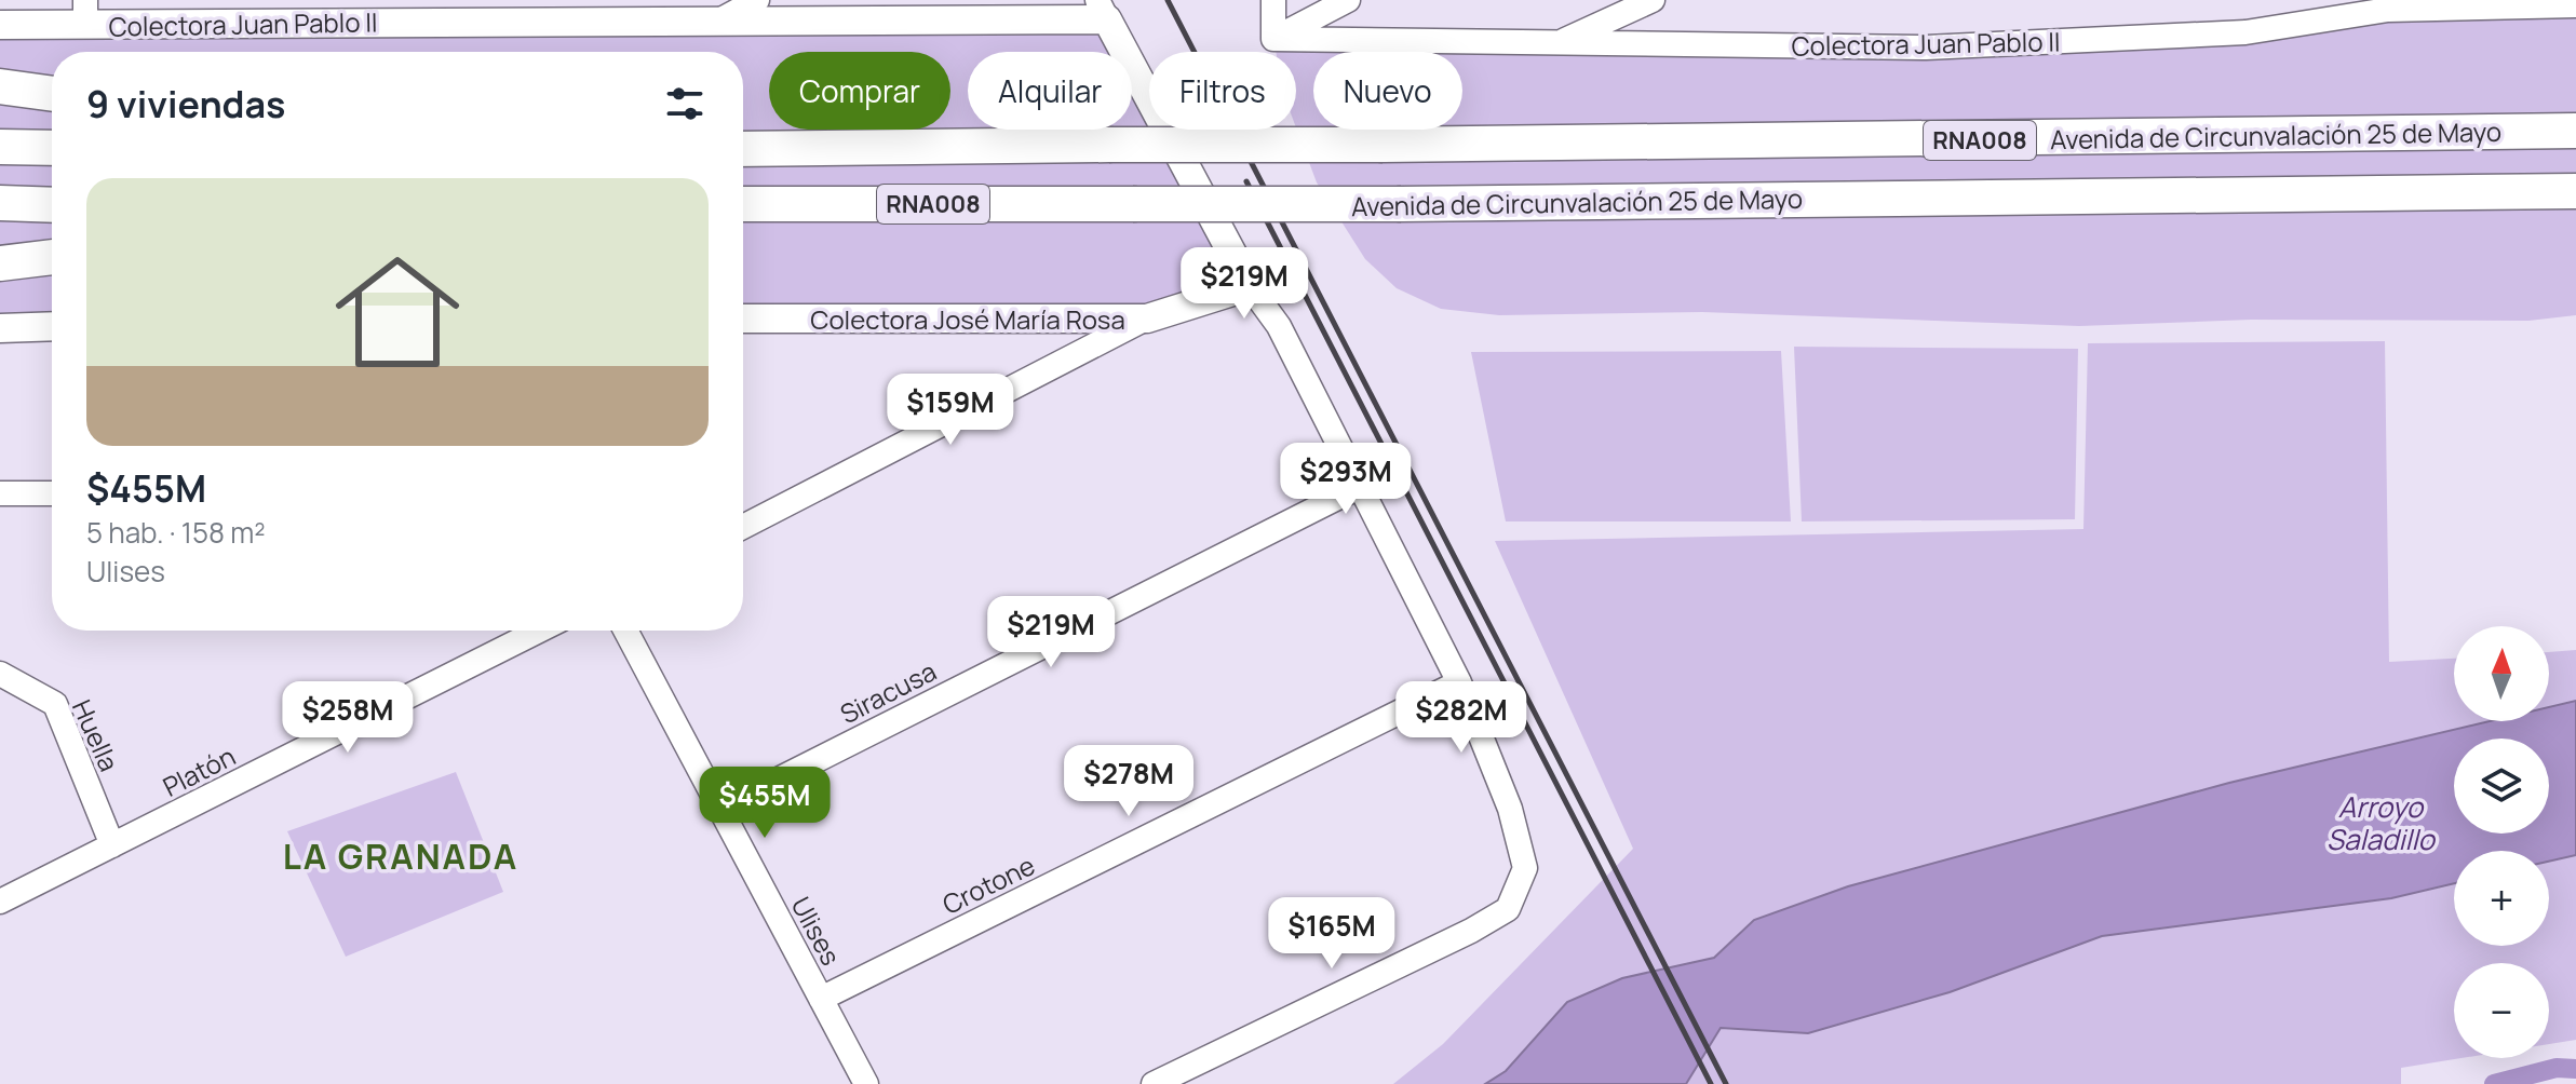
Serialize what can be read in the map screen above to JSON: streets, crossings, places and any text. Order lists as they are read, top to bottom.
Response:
{
  "streets": {
    "highway": ["Avenida de Circunvalación 25 de Mayo", "RNA008"],
    "main road": ["Colectora Juan Pablo II", "Colectora José María Rosa"],
    "street": [
      "Siracusa",
      "Huella",
      "Platón",
      "Crotone",
      "Ulises"
    ]
  },
  "crossings": [
    ["Siracusa", "Ulises"],
    ["Huella", "Platón"],
    ["Crotone", "Ulises"]
  ],
  "districts": ["LA GRANADA"],
  "water": ["Arroyo Saladillo"],
  "north": "top",
  "page": {
    "chip": [
      "Comprar",
      "Alquilar",
      "Filtros",
      "Nuevo"
    ],
    "heading": "9 viviendas",
    "list": [
      {
        "name": "$455M",
        "note": "5 hab. · 158 m² · Ulises"
      }
    ],
    "price": [
      "$219M",
      "$159M",
      "$293M",
      "$219M",
      "$258M",
      "$282M",
      "$278M",
      "$455M",
      "$165M"
    ],
    "map_buttons": ["+", "−"]
  }
}
